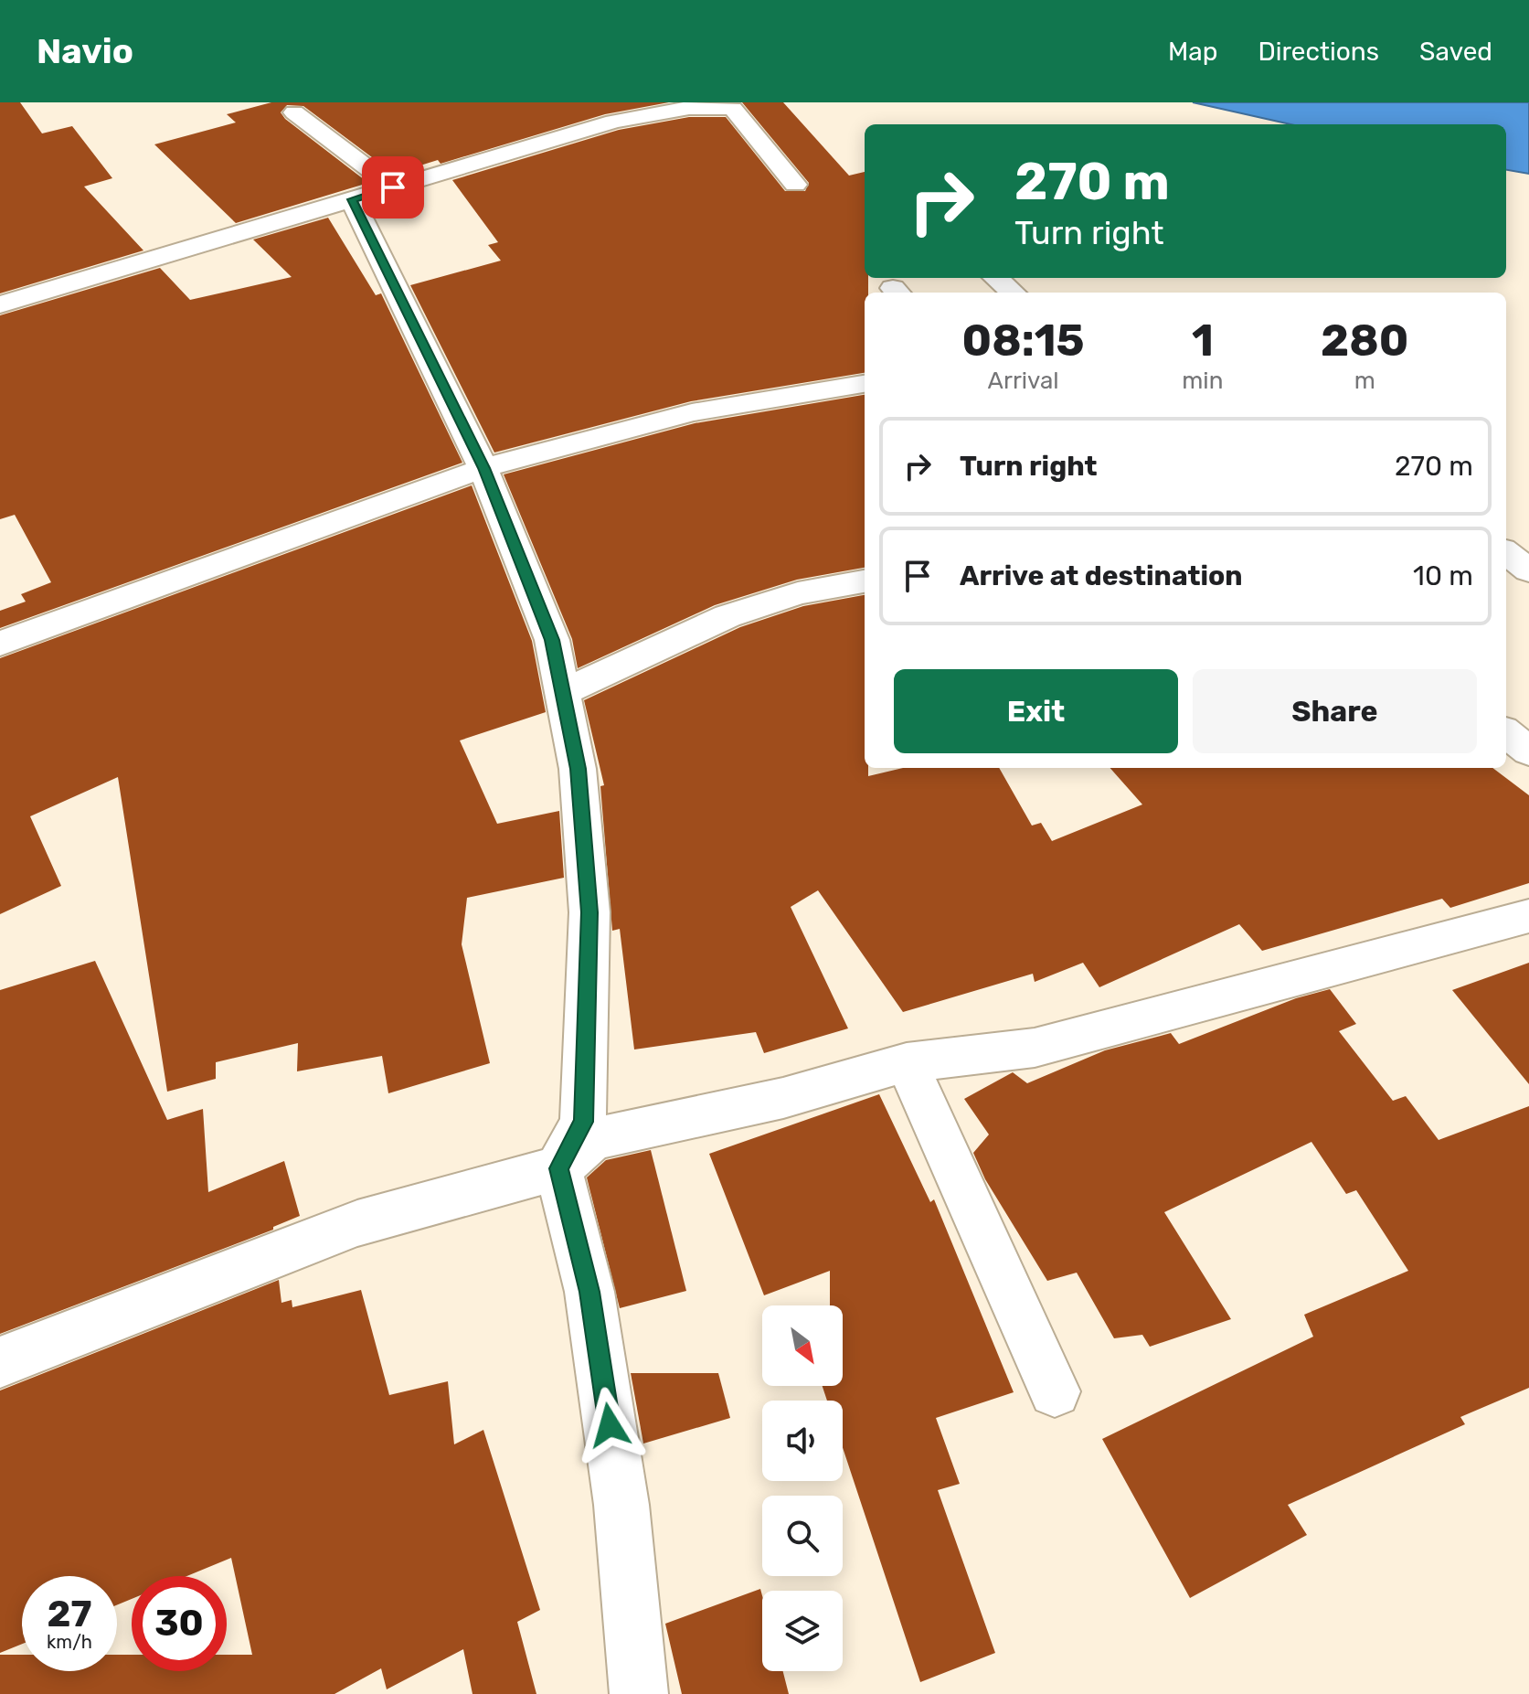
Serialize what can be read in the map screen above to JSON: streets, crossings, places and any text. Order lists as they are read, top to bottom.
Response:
{
  "north": "bottom right",
  "page": {
    "header": "Navio",
    "nav": ["Map", "Directions", "Saved"],
    "turn": ["270 m", "Turn right"],
    "eta": [
      "08:15",
      "Arrival",
      "1",
      "min",
      "280",
      "m"
    ],
    "list": [
      {
        "name": "Turn right",
        "value": "270 m"
      },
      {
        "name": "Arrive at destination",
        "value": "10 m"
      }
    ],
    "buttons": ["Exit", "Share"],
    "speed": "27 km/h",
    "limit": "30"
  }
}
